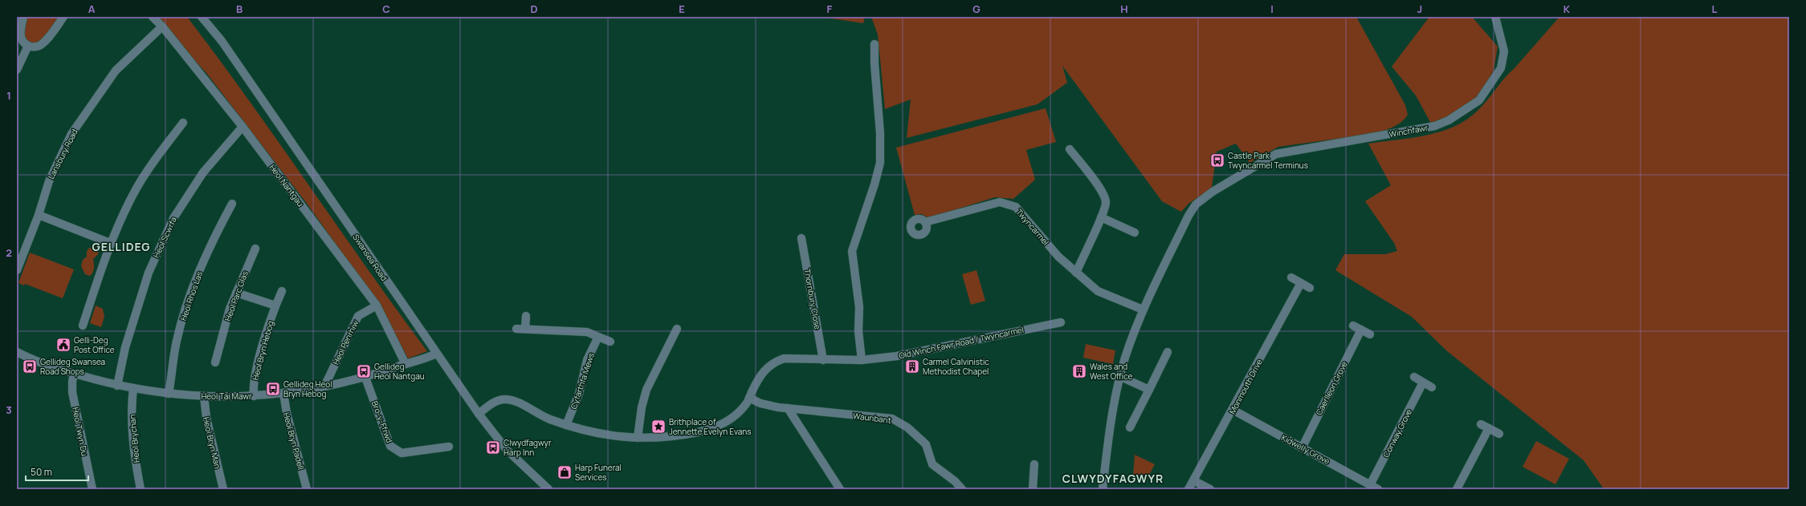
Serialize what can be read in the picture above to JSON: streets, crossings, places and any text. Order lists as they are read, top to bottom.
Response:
{
  "streets": {
    "street": [
      "Winchfawr",
      "Lansbury Road",
      "Heol Nantgau",
      "Twyncarmel",
      "Heol Scwrfa",
      "Swansea Road",
      "Heol Rhos Las",
      "Heol Parc Glas",
      "Thornbury Close",
      "Heol Penrhiw",
      "Old Winch Fawr Road / Twyncarmel",
      "Heol Bryn Hebog",
      "Cyfarthfa Mews",
      "Monmouth Drive",
      "Caerlleon Grove",
      "Heol Tai Mawr",
      "Waunbant",
      "Bro-y-Ffrwd",
      "Heol Twyn Du",
      "Conway Grove",
      "Heol Brychan",
      "Heol Bryn Padell",
      "Heol Bryn Man",
      "Kidwelly Grove"
    ]
  },
  "crossings": [
    ["Winchfawr", "Twyncarmel"],
    ["Lansbury Road", "Heol Nantgau"],
    ["Heol Nantgau", "Heol Scwrfa"],
    ["Heol Nantgau", "Heol Penrhiw"],
    ["Heol Nantgau", "Heol Tai Mawr"],
    ["Heol Scwrfa", "Heol Tai Mawr"],
    ["Swansea Road", "Old Winch Fawr Road / Twyncarmel"],
    ["Swansea Road", "Heol Tai Mawr"],
    ["Heol Rhos Las", "Heol Tai Mawr"],
    ["Thornbury Close", "Old Winch Fawr Road / Twyncarmel"],
    ["Heol Penrhiw", "Heol Tai Mawr"],
    ["Old Winch Fawr Road / Twyncarmel", "Cyfarthfa Mews"],
    ["Old Winch Fawr Road / Twyncarmel", "Waunbant"],
    ["Heol Bryn Hebog", "Heol Tai Mawr"],
    ["Monmouth Drive", "Kidwelly Grove"],
    ["Caerlleon Grove", "Kidwelly Grove"],
    ["Heol Tai Mawr", "Bro-y-Ffrwd"],
    ["Heol Tai Mawr", "Heol Twyn Du"],
    ["Heol Tai Mawr", "Heol Brychan"],
    ["Heol Tai Mawr", "Heol Bryn Padell"],
    ["Heol Tai Mawr", "Heol Bryn Man"],
    ["Conway Grove", "Kidwelly Grove"]
  ],
  "districts": ["GELLIDEG", "CLWYDYFAGWYR"],
  "places": {
    "bus stop": [
      "Castle Park Twyncarmel Terminus",
      "Gellideg Swansea Road Shops",
      "Gellideg Heol Nantgau",
      "Gellideg Heol Bryn Hebog",
      "Clwydfagwyr Harp Inn"
    ],
    "public building": ["Gelli-Deg Post Office"],
    "building": ["Carmel Calvinistic Methodist Chapel", "Wales and West Office"],
    "place": ["Brithplace of Jennette Evelyn Evans"],
    "shop": ["Harp Funeral Services"]
  },
  "scale_bar": "50 m",
  "grid": {
    "columns": [
      "A",
      "B",
      "C",
      "D",
      "E",
      "F",
      "G",
      "H",
      "I",
      "J",
      "K",
      "L"
    ],
    "rows": ["1", "2", "3"]
  }
}
